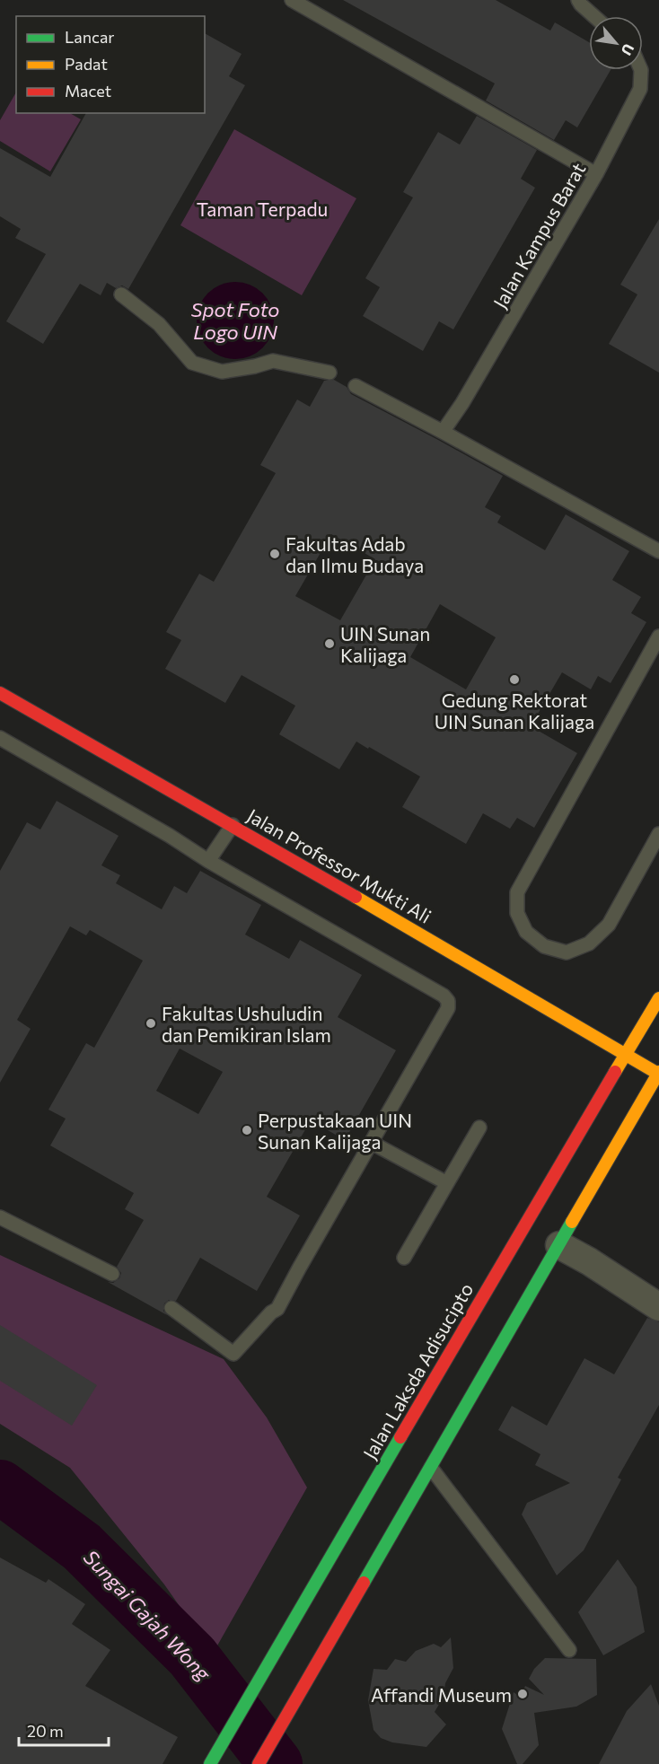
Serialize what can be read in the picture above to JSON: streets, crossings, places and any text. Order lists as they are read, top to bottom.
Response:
{
  "streets": {
    "main road": ["Jalan Professor Mukti Ali", "Jalan Laksda Adisucipto"],
    "lane": ["Jalan Kampus Barat"]
  },
  "crossings": [
    ["Jalan Professor Mukti Ali", "Jalan Laksda Adisucipto"]
  ],
  "water": ["Spot Foto Logo UIN", "Sungai Gajah Wong"],
  "parks": ["Taman Terpadu"],
  "places": [
    "Fakultas Adab dan Ilmu Budaya",
    "UIN Sunan Kalijaga",
    "Gedung Rektorat UIN Sunan Kalijaga",
    "Fakultas Ushuludin dan Pemikiran Islam",
    "Perpustakaan UIN Sunan Kalijaga",
    "Affandi Museum"
  ],
  "legend": ["Lancar", "Padat", "Macet"],
  "scale_bar": "20 m",
  "north": "bottom right"
}
